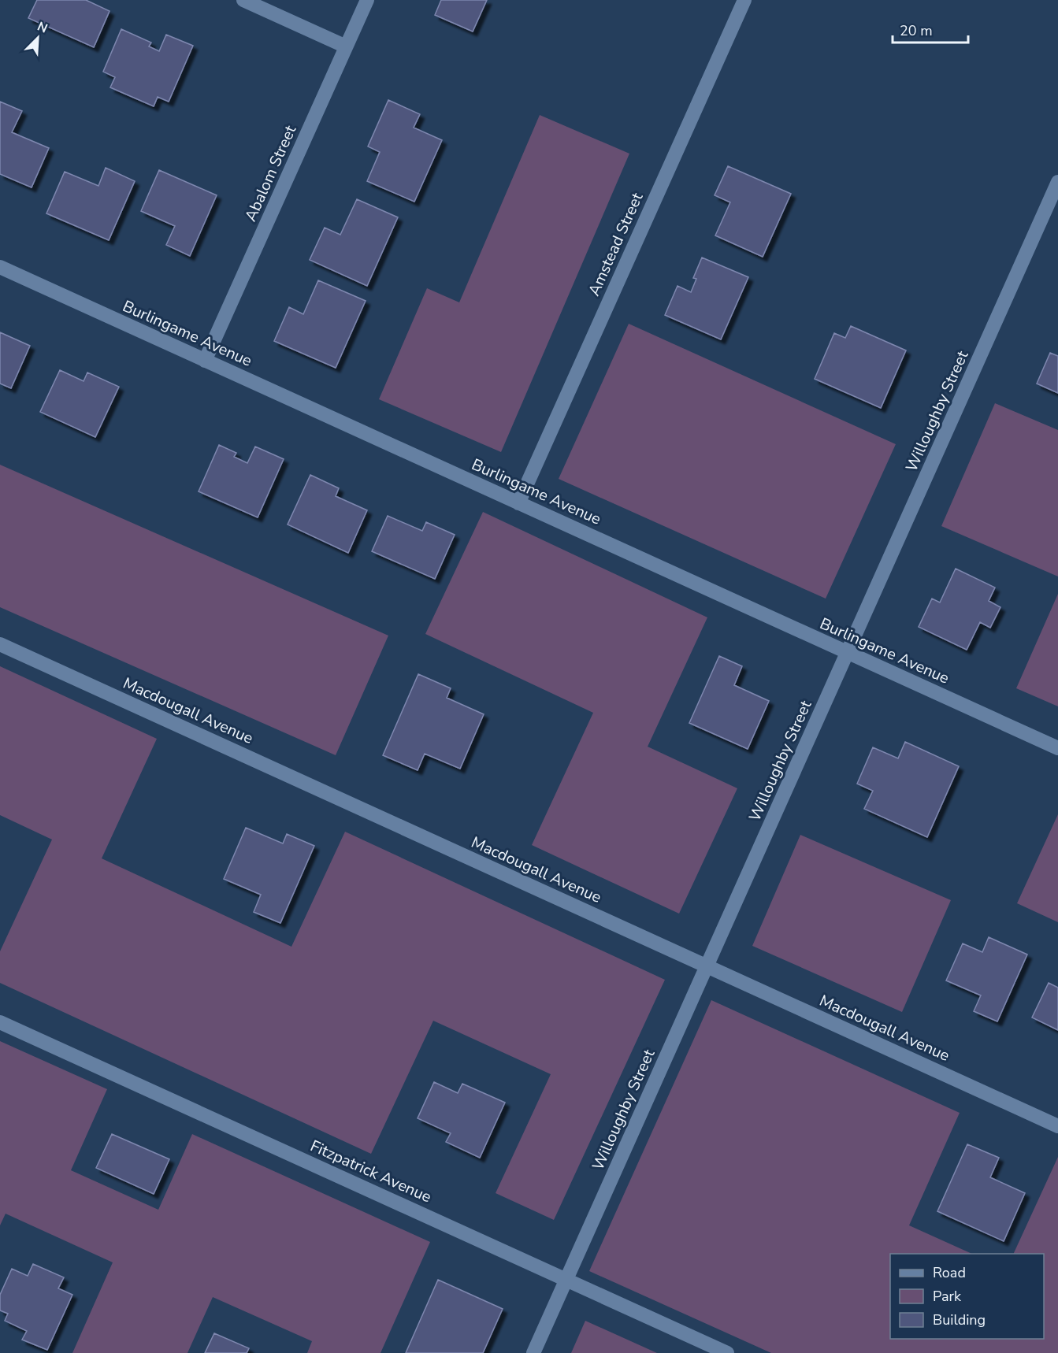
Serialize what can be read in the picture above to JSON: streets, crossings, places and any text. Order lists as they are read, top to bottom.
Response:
{
  "streets": {
    "street": [
      "Abalom Street",
      "Amstead Street",
      "Burlingame Avenue",
      "Willoughby Street",
      "Macdougall Avenue",
      "Fitzpatrick Avenue"
    ]
  },
  "crossings": [
    ["Abalom Street", "Burlingame Avenue"],
    ["Amstead Street", "Burlingame Avenue"],
    ["Burlingame Avenue", "Willoughby Street"],
    ["Willoughby Street", "Macdougall Avenue"],
    ["Willoughby Street", "Fitzpatrick Avenue"]
  ],
  "legend": ["Road", "Park", "Building"],
  "scale_bar": "20 m",
  "north": "top right"
}
